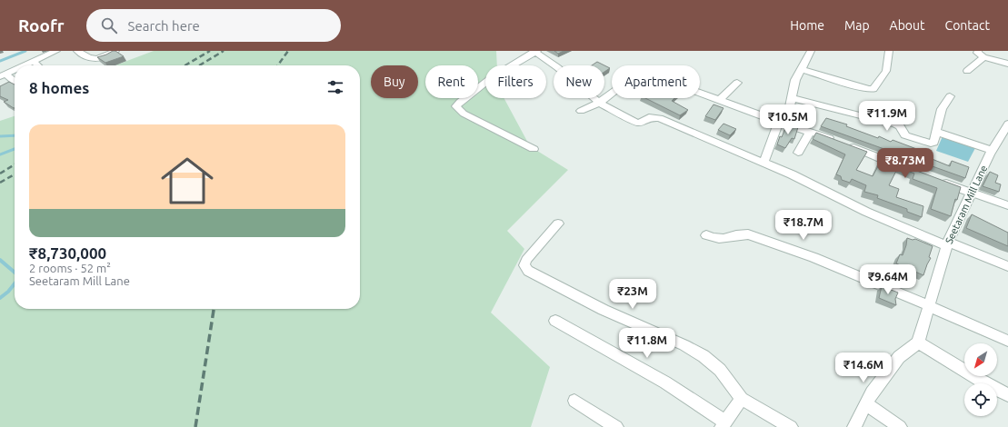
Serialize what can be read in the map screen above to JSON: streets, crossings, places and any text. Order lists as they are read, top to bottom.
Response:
{
  "streets": {
    "street": ["Seetaram Mill Lane"]
  },
  "north": "bottom left",
  "page": {
    "header": "Roofr",
    "search": "Search here",
    "nav": [
      "Home",
      "Map",
      "About",
      "Contact"
    ],
    "chip": [
      "Buy",
      "Rent",
      "Filters",
      "New",
      "Apartment"
    ],
    "heading": "8 homes",
    "price": [
      "₹11.9M",
      "₹10.5M",
      "₹8.73M",
      "₹18.7M",
      "₹9.64M",
      "₹23M",
      "₹11.8M",
      "₹14.6M"
    ],
    "list": [
      {
        "name": "₹8,730,000",
        "note": "2 rooms · 52 m² · Seetaram Mill Lane"
      }
    ]
  }
}
